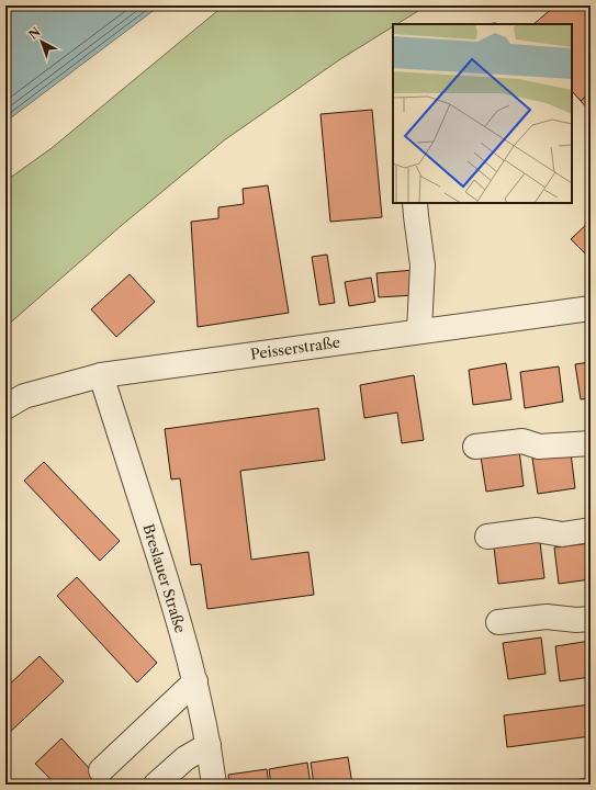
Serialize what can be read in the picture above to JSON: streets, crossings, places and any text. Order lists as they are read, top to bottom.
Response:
{
  "streets": {
    "street": ["Peisserstraße", "Breslauer Straße"]
  },
  "crossings": [
    ["Peisserstraße", "Breslauer Straße"]
  ],
  "north": "top left"
}
